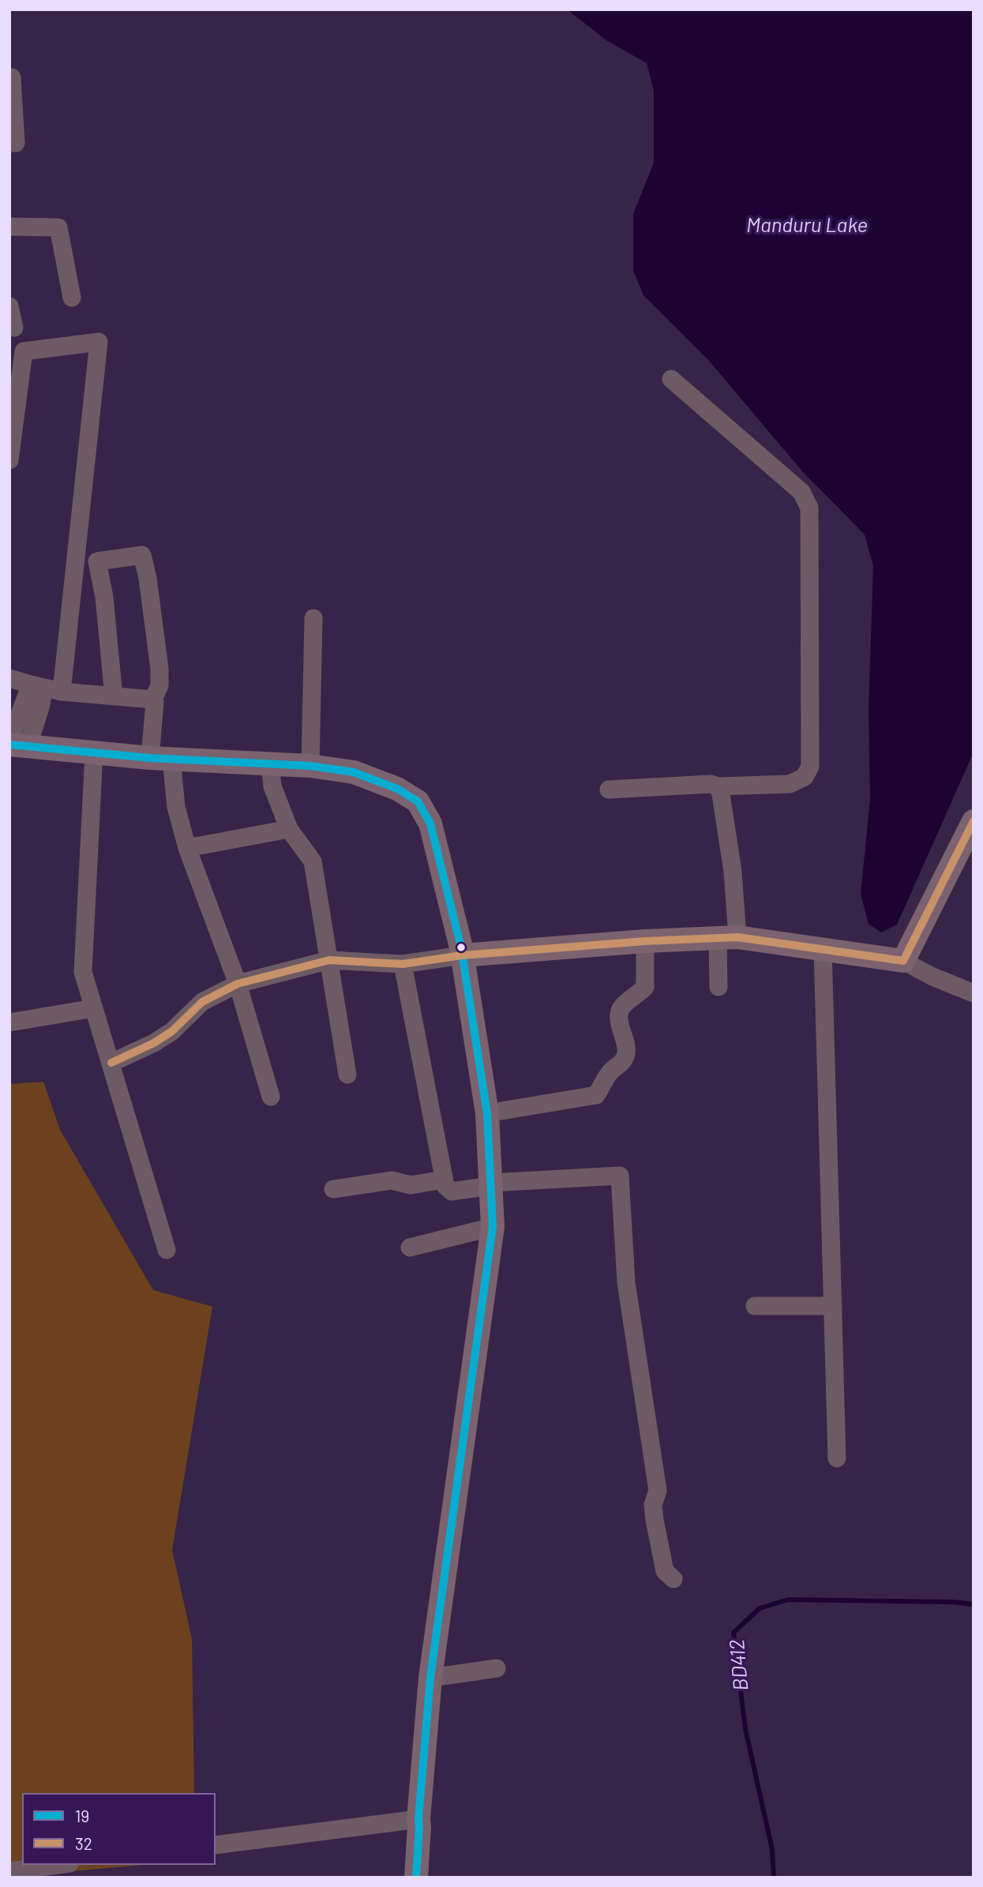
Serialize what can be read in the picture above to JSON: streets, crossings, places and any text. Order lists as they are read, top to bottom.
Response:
{
  "water": ["Manduru Lake", "BD412"],
  "lines": ["transit line 19", "transit line 32"],
  "legend": ["19", "32"]
}
